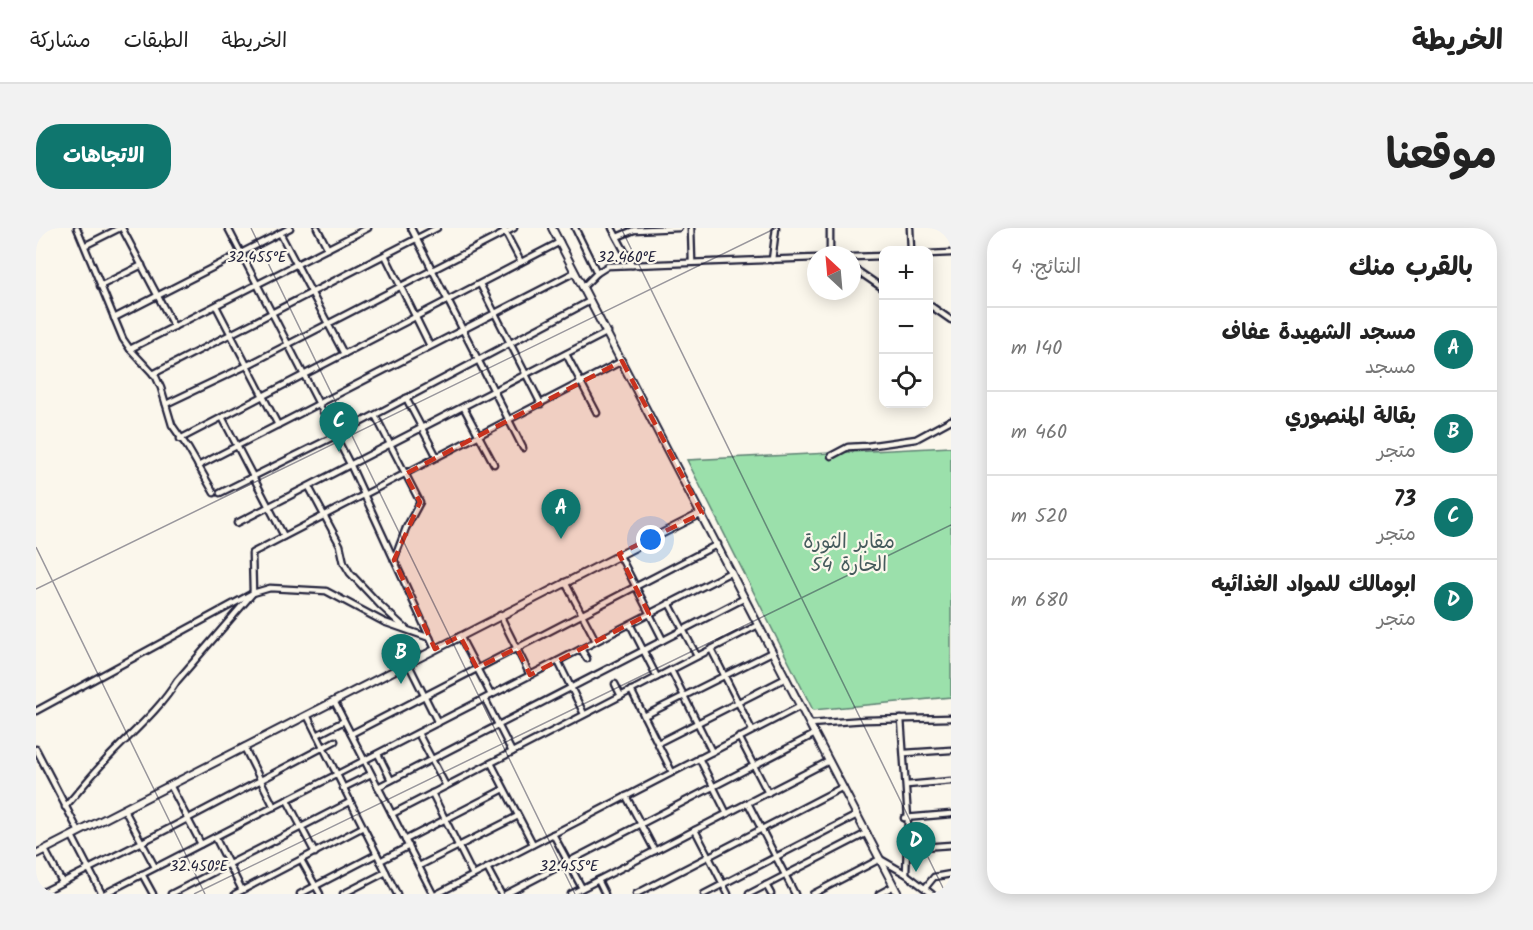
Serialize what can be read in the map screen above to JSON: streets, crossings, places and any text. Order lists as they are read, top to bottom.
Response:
{
  "parks": ["مقابر الثورة الحارة 54"],
  "north": "top left",
  "page": {
    "header": "الخريطة",
    "nav": ["الخريطة", "الطبقات", "مشاركة"],
    "title": "موقعنا",
    "buttons": "الاتجاهات",
    "heading": ["بالقرب منك", "النتائج: 4"],
    "map_buttons": ["+", "−"],
    "list": [
      {
        "mark": "A",
        "name": "مسجد الشهيدة عفاف",
        "note": "مسجد",
        "value": "140 m"
      },
      {
        "mark": "B",
        "name": "بقالة المنصوري",
        "note": "متجر",
        "value": "460 m"
      },
      {
        "mark": "C",
        "name": "73",
        "note": "متجر",
        "value": "520 m"
      },
      {
        "mark": "D",
        "name": "ابومالك للمواد الغذائيه",
        "note": "متجر",
        "value": "680 m"
      }
    ],
    "pins": [
      "C",
      "A",
      "B",
      "D"
    ]
  },
  "coordinates": ["32.455°E", "32.460°E", "32.450°E"]
}
